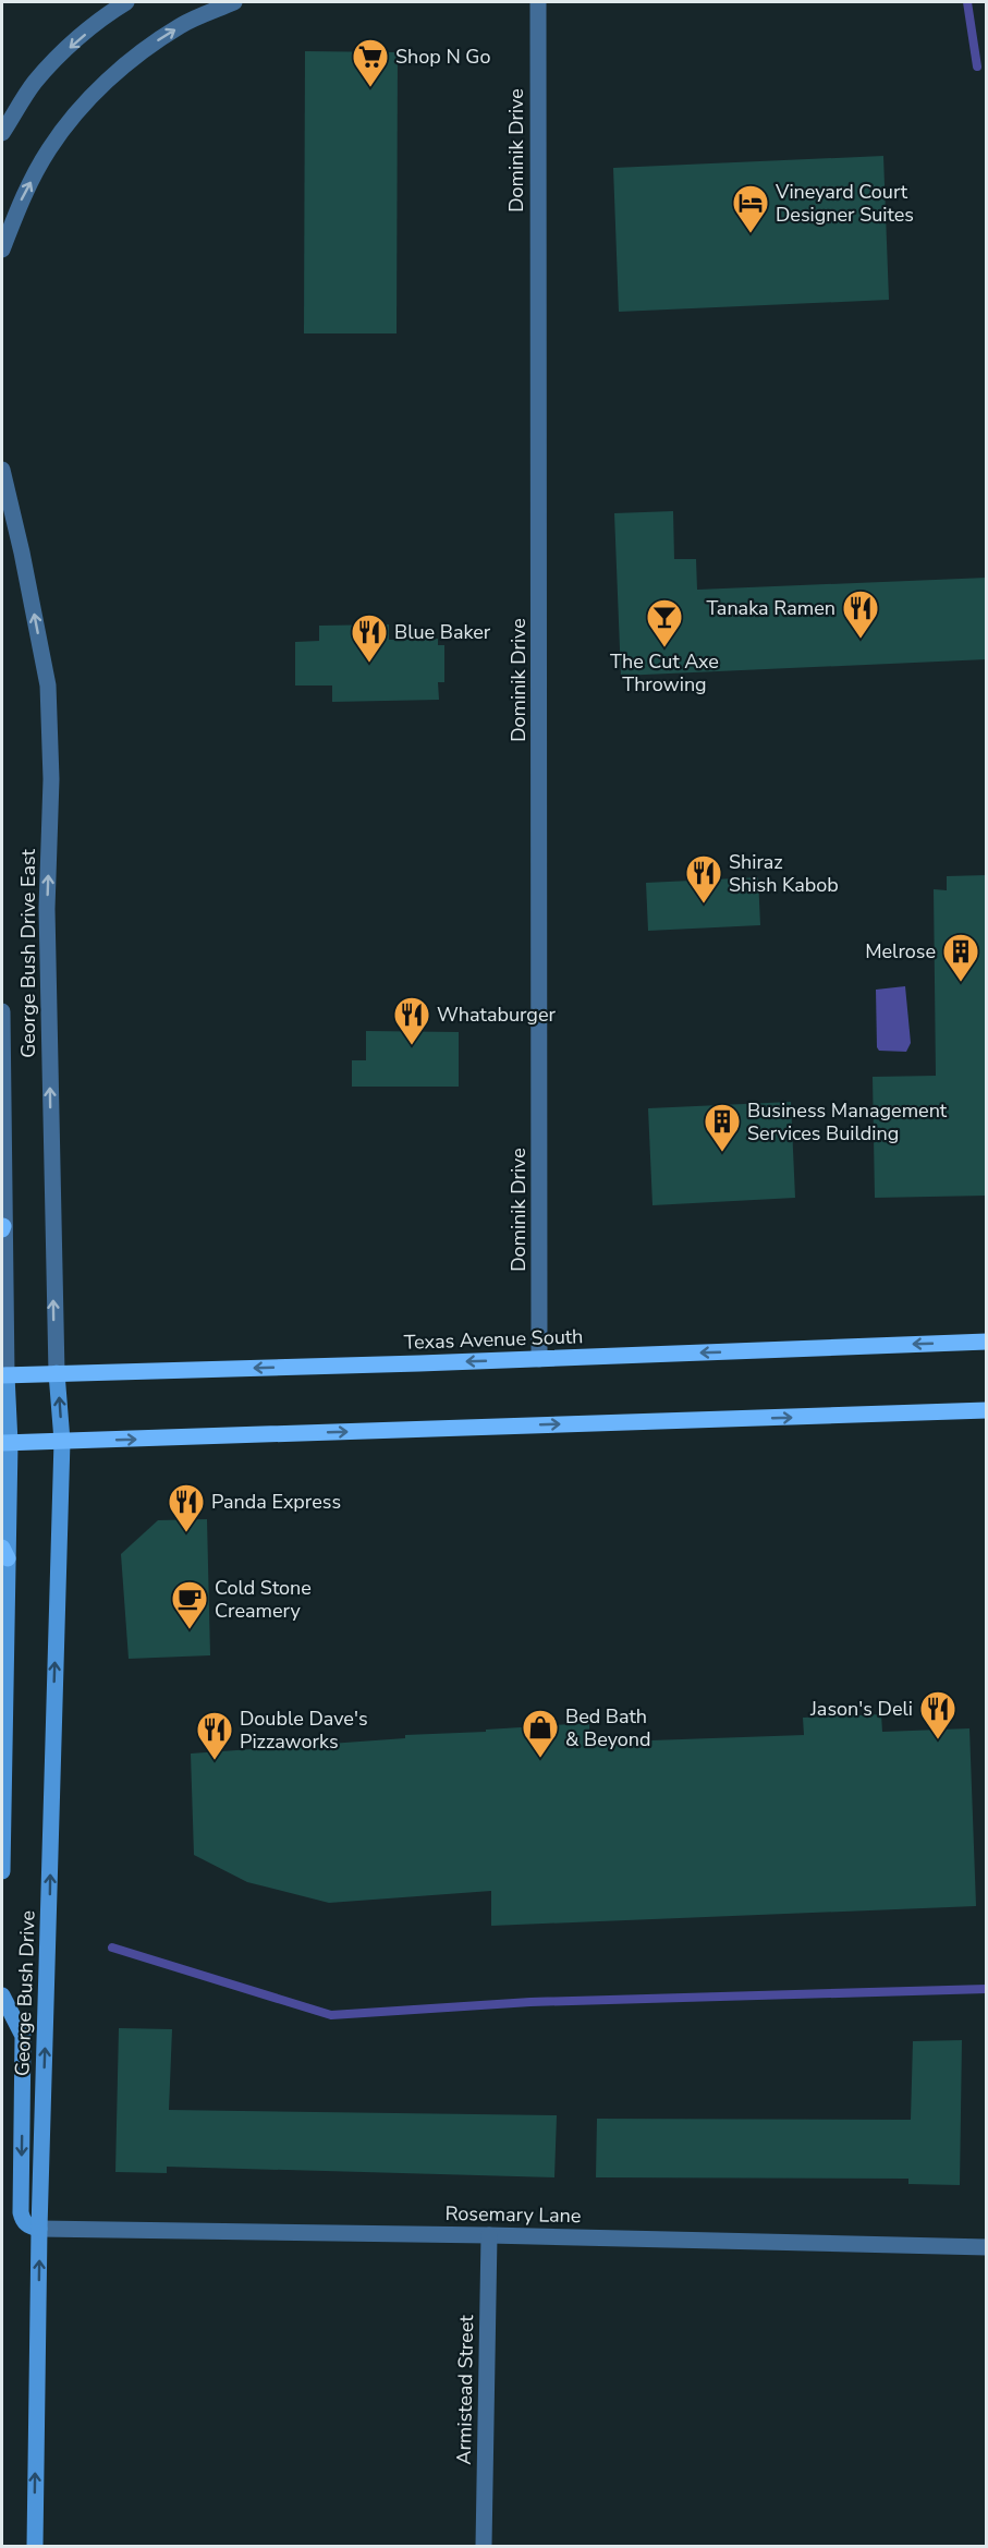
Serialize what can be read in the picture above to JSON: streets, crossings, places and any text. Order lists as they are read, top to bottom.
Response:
{
  "streets": {
    "main road": ["George Bush Drive East", "Texas Avenue South", "George Bush Drive"],
    "street": ["Dominik Drive", "Rosemary Lane", "Armistead Street"]
  },
  "crossings": [
    ["Dominik Drive", "Texas Avenue South"],
    ["George Bush Drive East", "Texas Avenue South"],
    ["George Bush Drive East", "George Bush Drive"],
    ["George Bush Drive", "Rosemary Lane"],
    ["Rosemary Lane", "Armistead Street"]
  ],
  "places": {
    "supermarket": ["Shop N Go"],
    "hotel": ["Vineyard Court Designer Suites"],
    "restaurant": [
      "Tanaka Ramen",
      "Blue Baker",
      "Shiraz Shish Kabob",
      "Whataburger",
      "Panda Express",
      "Jason's Deli",
      "Double Dave's Pizzaworks"
    ],
    "bar": ["The Cut Axe Throwing"],
    "building": ["Melrose", "Business Management Services Building"],
    "cafe": ["Cold Stone Creamery"],
    "shop": ["Bed Bath & Beyond"]
  }
}
